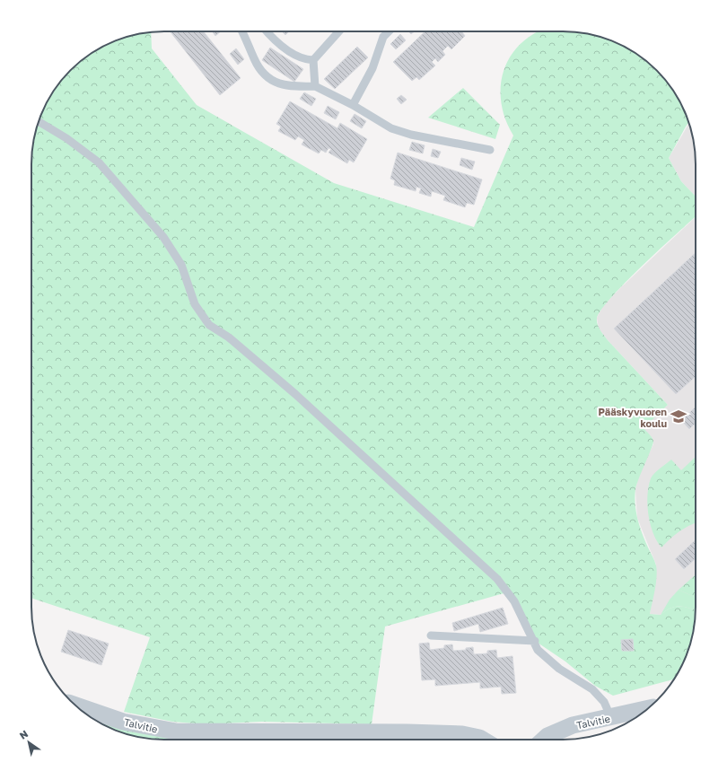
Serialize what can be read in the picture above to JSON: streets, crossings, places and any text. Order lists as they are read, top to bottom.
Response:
{
  "streets": {
    "street": ["Talvitie"]
  },
  "places": {
    "school or university": ["Pääskyvuoren koulu"]
  },
  "north": "top left"
}
